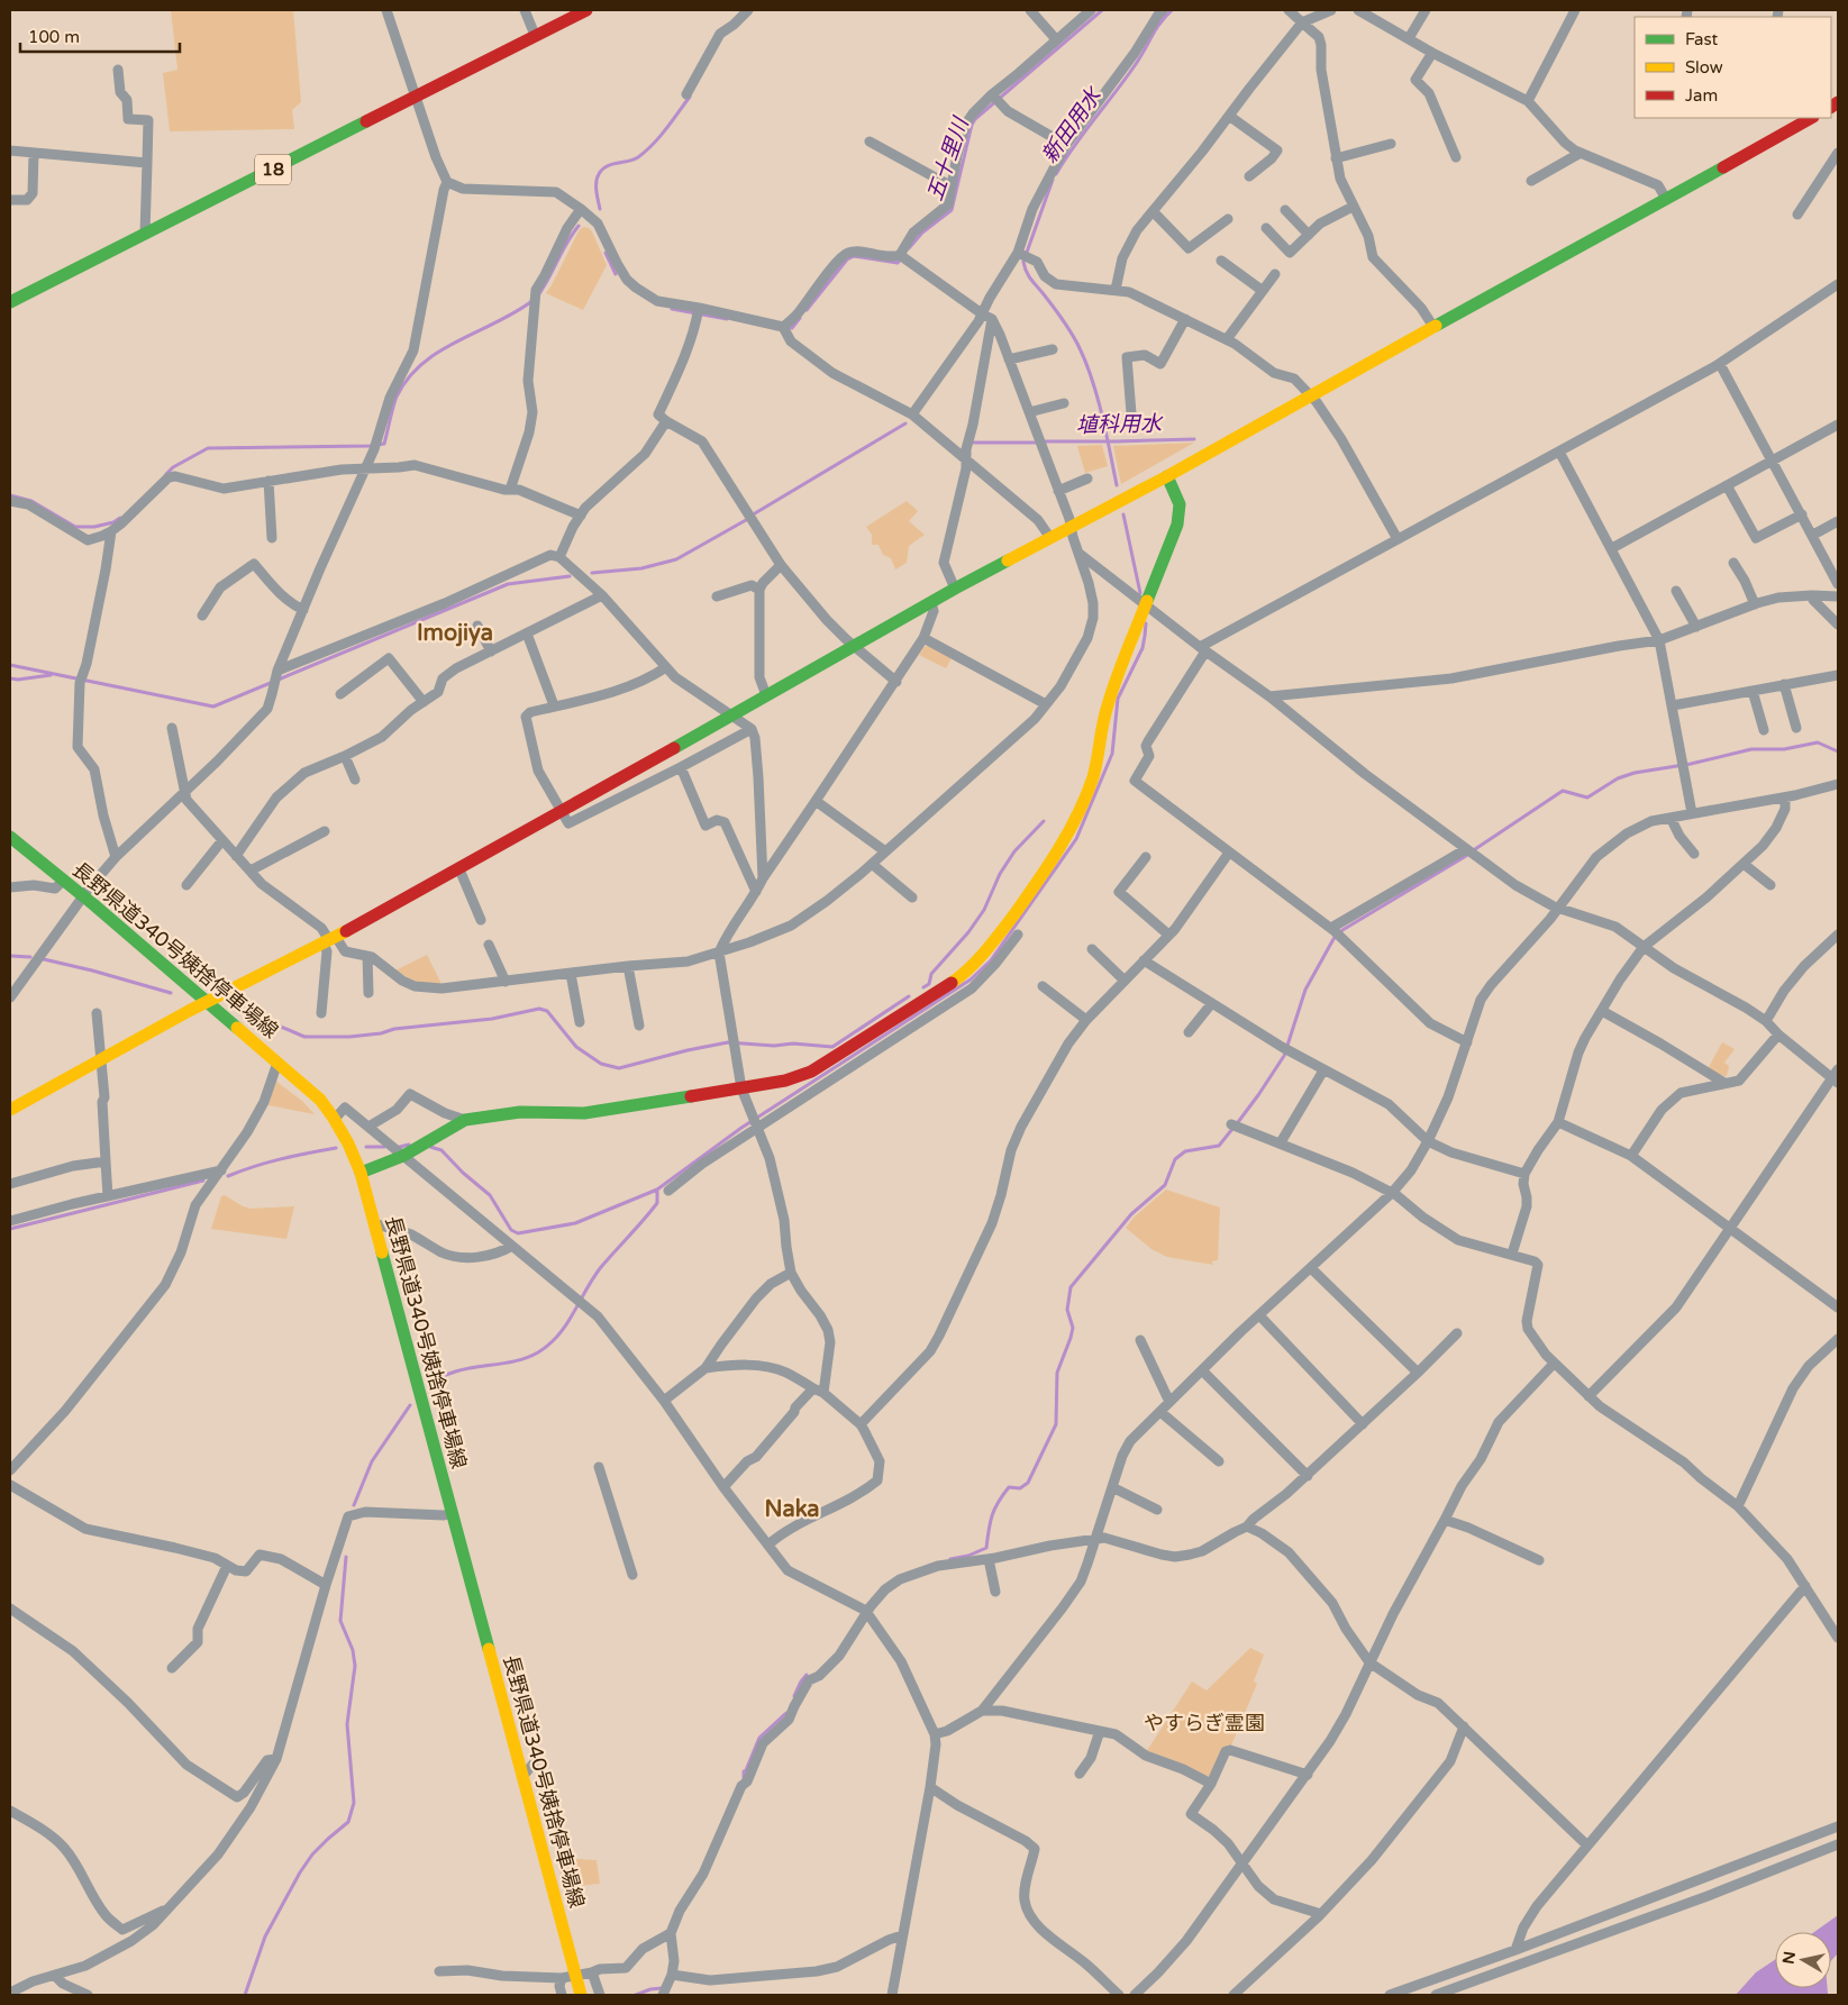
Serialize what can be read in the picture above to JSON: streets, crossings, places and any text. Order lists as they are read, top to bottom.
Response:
{
  "streets": {
    "main road": ["18", "長野県道340号姨捨停車場線"]
  },
  "districts": ["Imojiya", "Naka"],
  "water": ["新田用水", "五十里川", "埴科用水"],
  "parks": ["やすらぎ霊園"],
  "legend": ["Fast", "Slow", "Jam"],
  "scale_bar": "100 m",
  "north": "left"
}
